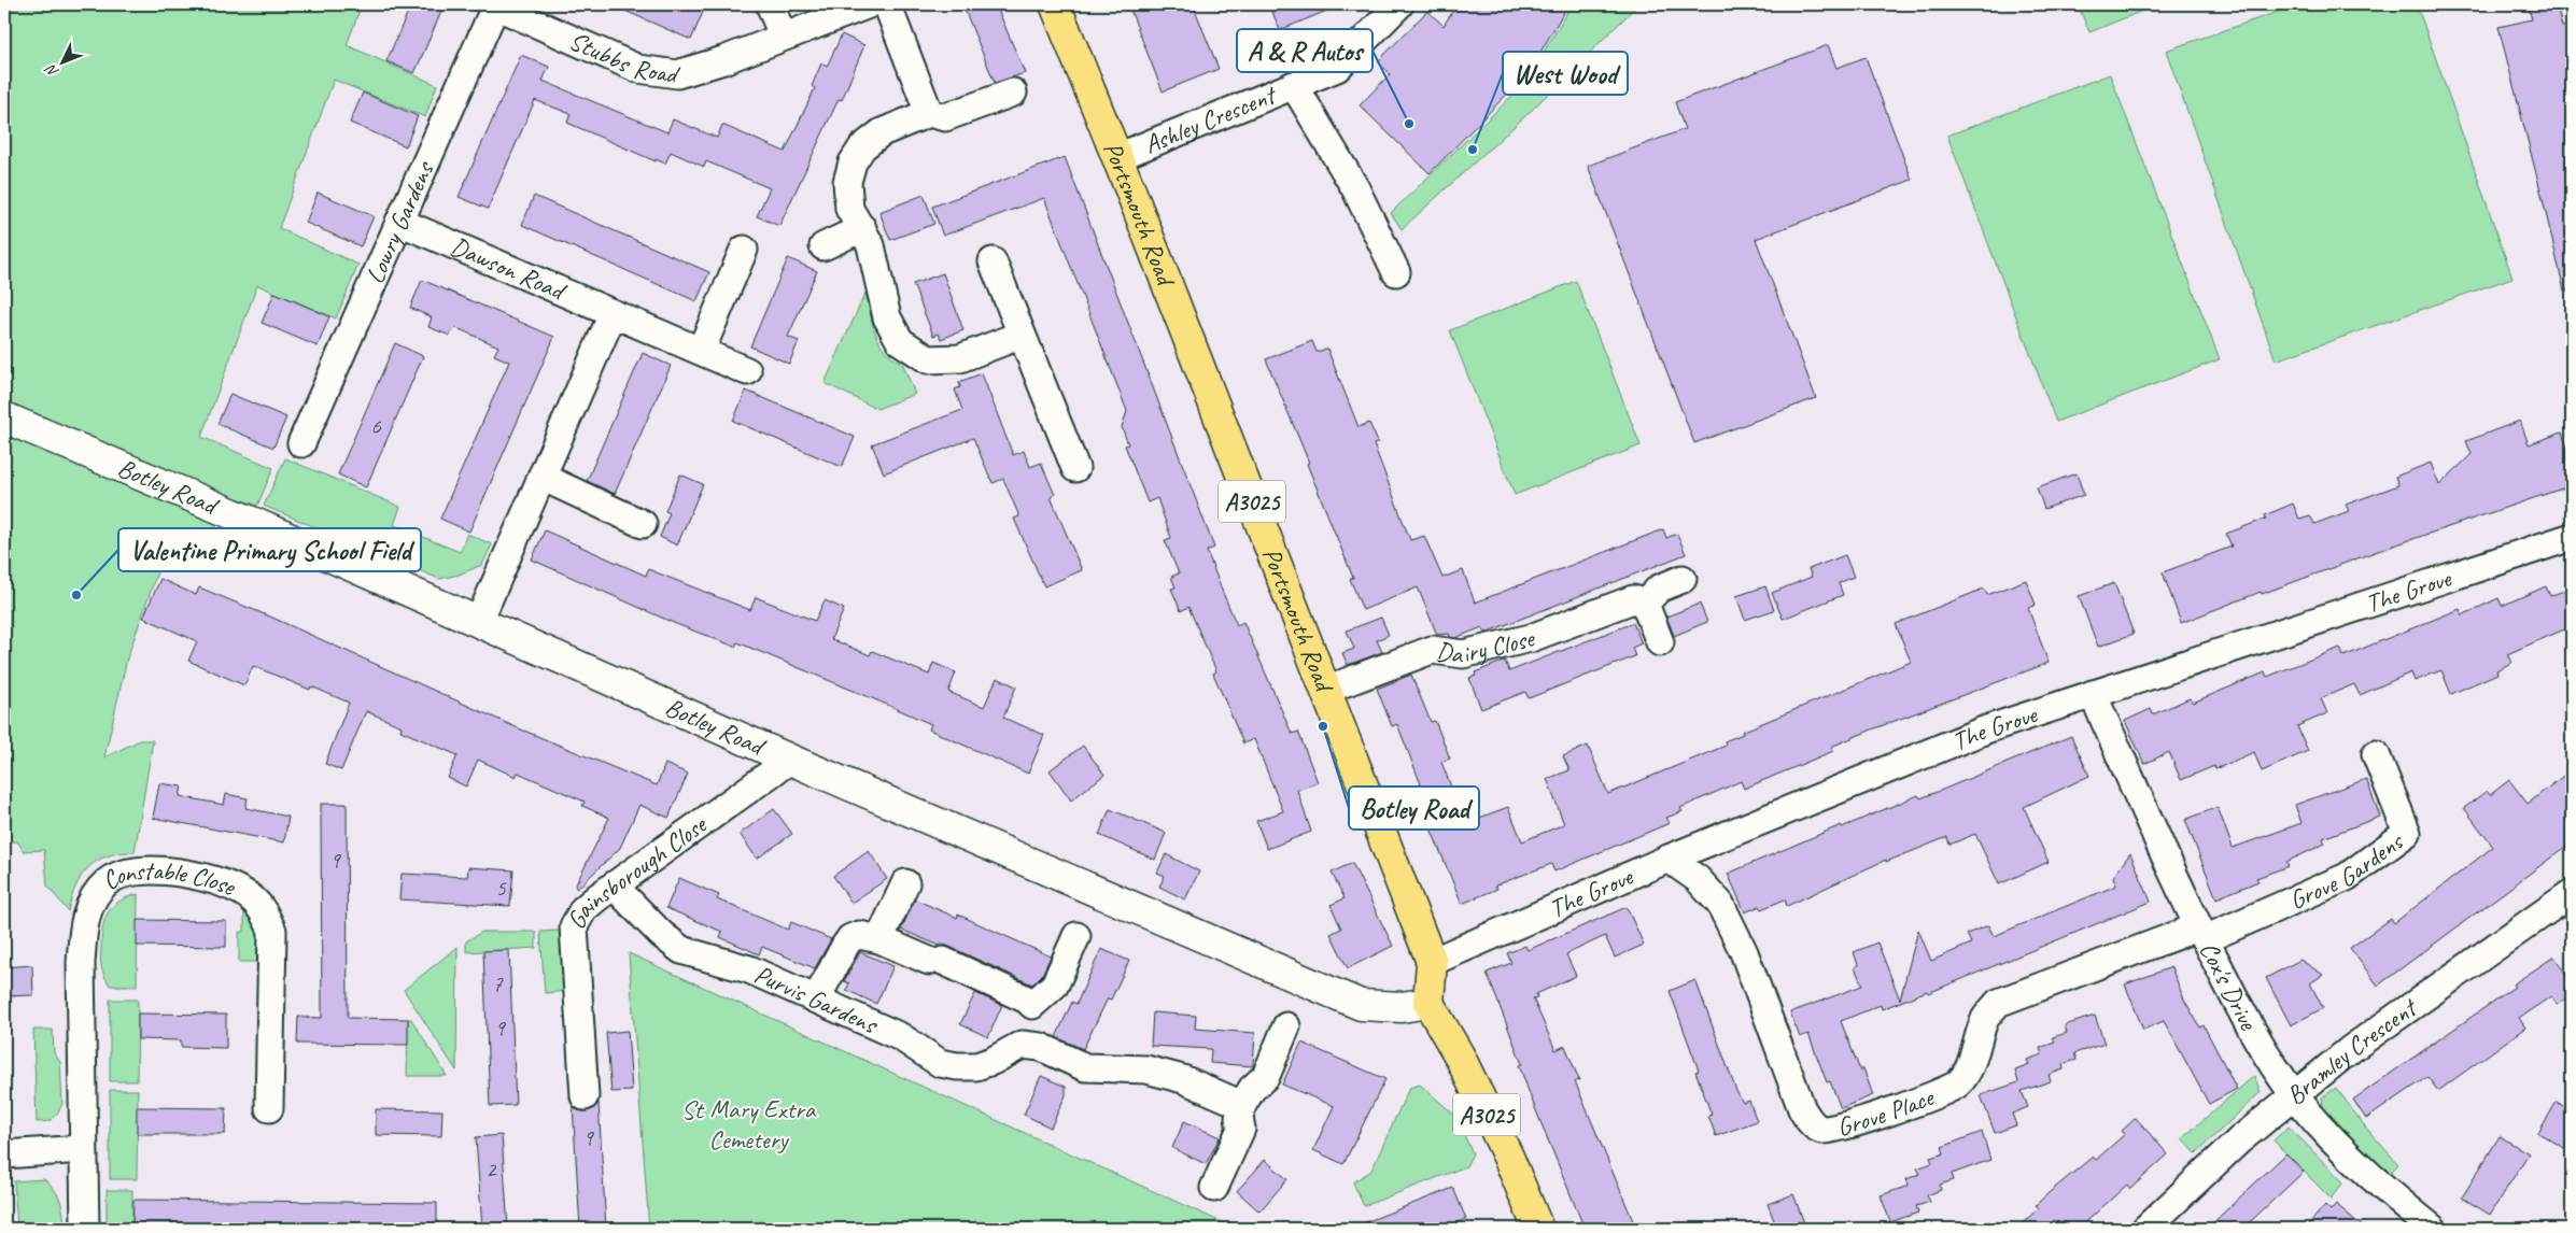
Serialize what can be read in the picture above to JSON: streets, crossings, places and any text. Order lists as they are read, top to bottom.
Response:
{
  "streets": {
    "main road": ["Portsmouth Road", "Botley Road", "A3025"],
    "street": [
      "Stubbs Road",
      "Ashley Crescent",
      "Lowry Gardens",
      "Dawson Road",
      "The Grove",
      "Dairy Close",
      "Grove Gardens",
      "Gainsborough Close",
      "Constable Close",
      "Cox's Drive",
      "Purvis Gardens",
      "Bramley Crescent",
      "Grove Place"
    ]
  },
  "crossings": [
    ["Stubbs Road", "Lowry Gardens"],
    ["Ashley Crescent", "Portsmouth Road"],
    ["Portsmouth Road", "Botley Road"],
    ["Portsmouth Road", "A3025"],
    ["Portsmouth Road", "The Grove"],
    ["Portsmouth Road", "Dairy Close"],
    ["Lowry Gardens", "Dawson Road"],
    ["Botley Road", "A3025"],
    ["Botley Road", "Gainsborough Close"],
    ["The Grove", "Cox's Drive"],
    ["The Grove", "Grove Place"],
    ["Grove Gardens", "Cox's Drive"],
    ["Grove Gardens", "Grove Place"],
    ["Gainsborough Close", "Purvis Gardens"],
    ["Cox's Drive", "Bramley Crescent"],
    ["Cox's Drive", "Grove Place"]
  ],
  "parks": ["St Mary Extra Cemetery"],
  "places": [
    "A & R Autos",
    "West Wood",
    "Valentine Primary School Field",
    "Botley Road"
  ],
  "house_numbers": [
    "6",
    "9",
    "5",
    "7",
    "9",
    "9",
    "2"
  ],
  "north": "bottom left"
}
